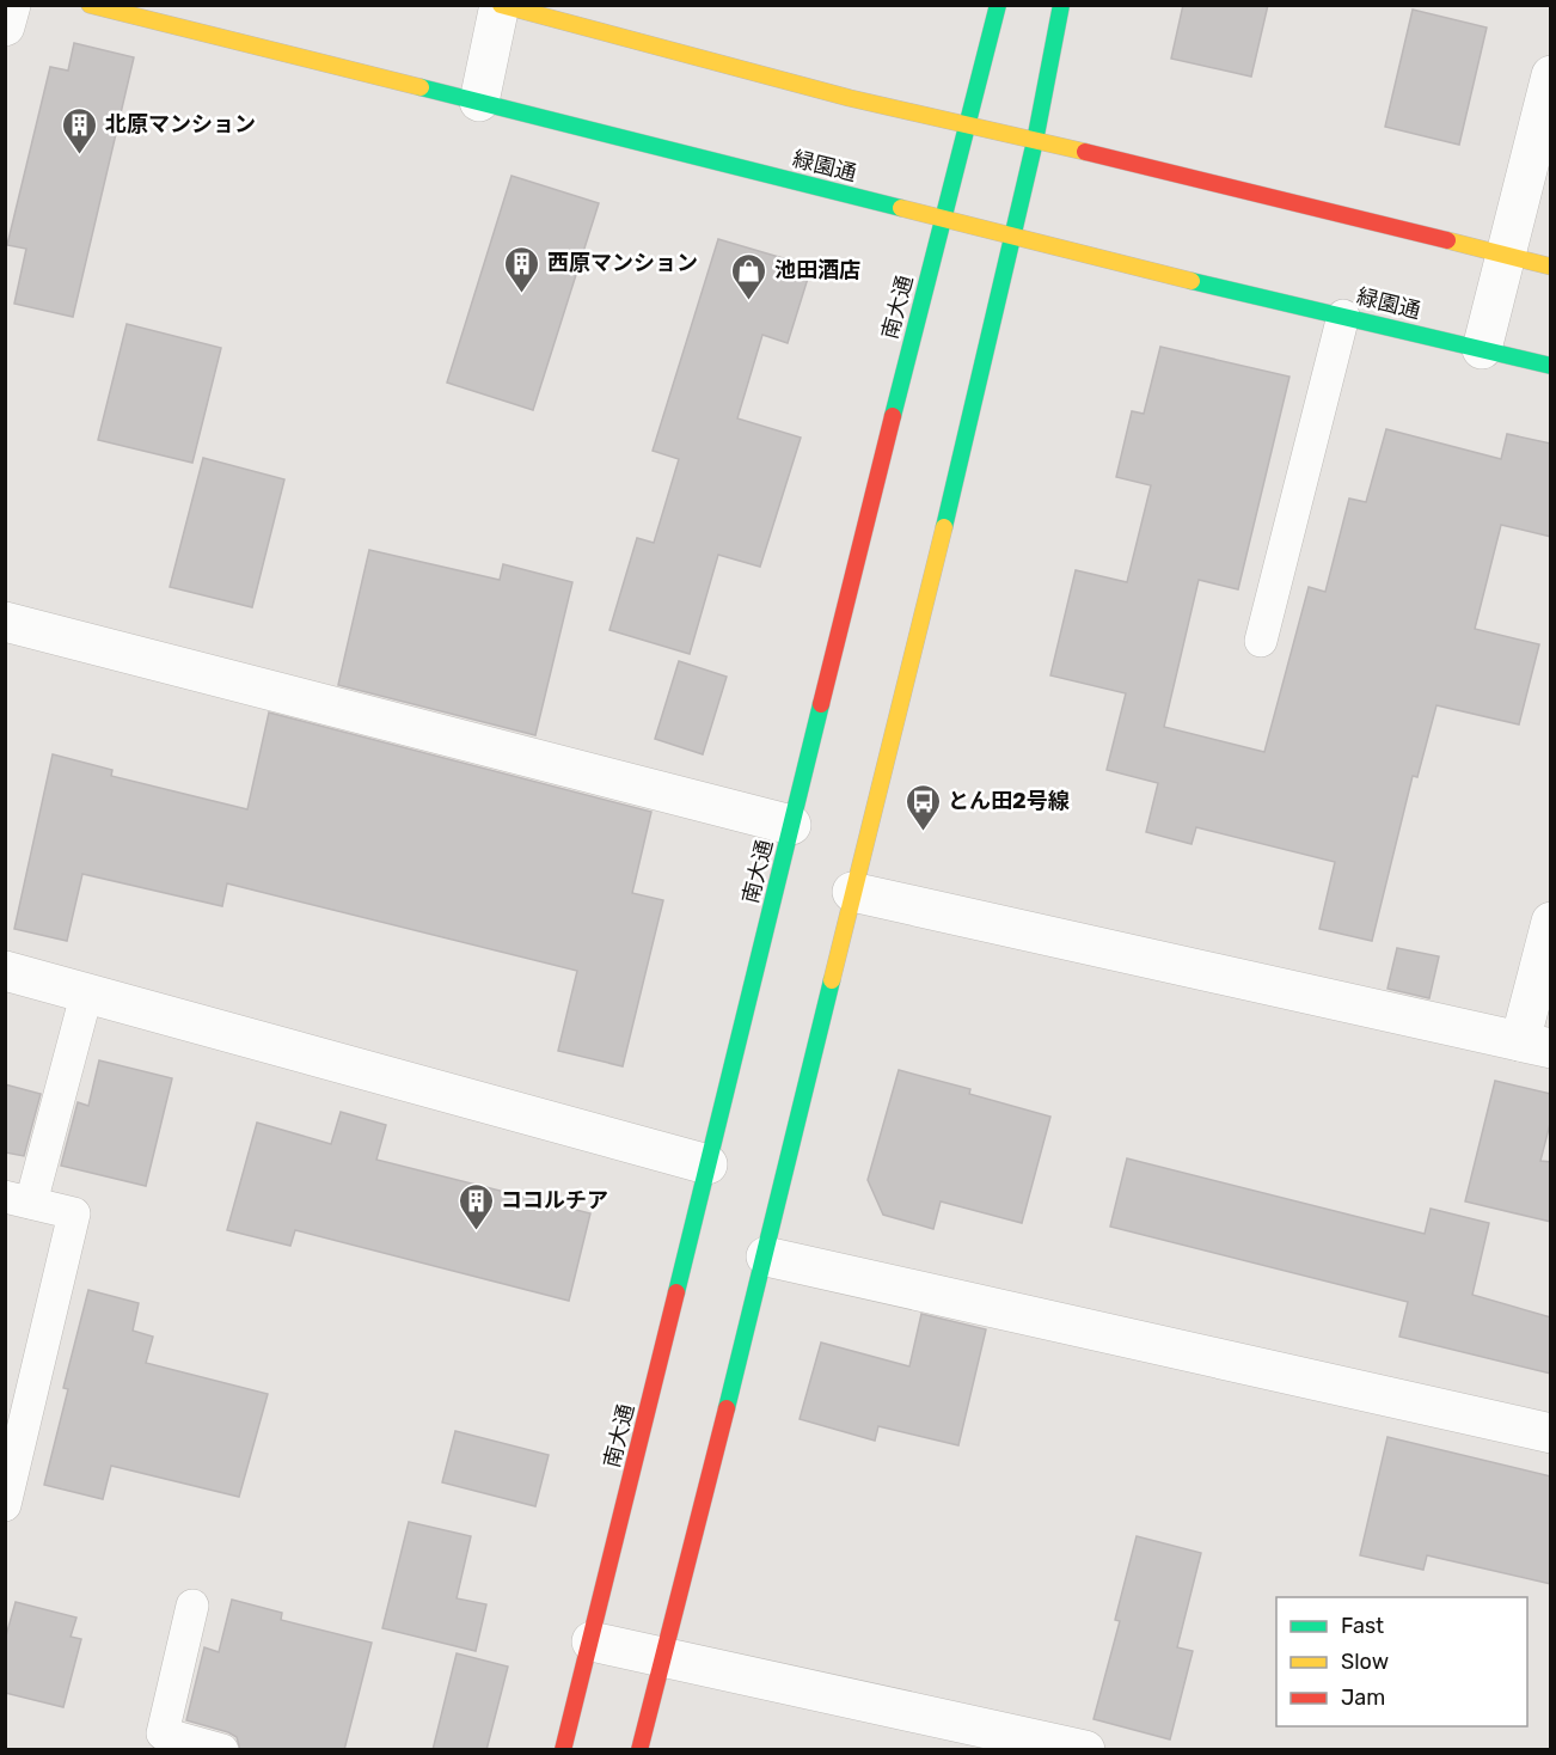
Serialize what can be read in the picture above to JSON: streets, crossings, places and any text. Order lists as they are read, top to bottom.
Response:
{
  "streets": {
    "street": ["緑園通", "南大通"]
  },
  "crossings": [
    ["緑園通", "南大通"]
  ],
  "places": {
    "building": ["北原マンション", "西原マンション", "ココルチア"],
    "shop": ["池田酒店"],
    "bus stop": ["とん田2号線"]
  },
  "legend": ["Fast", "Slow", "Jam"]
}
